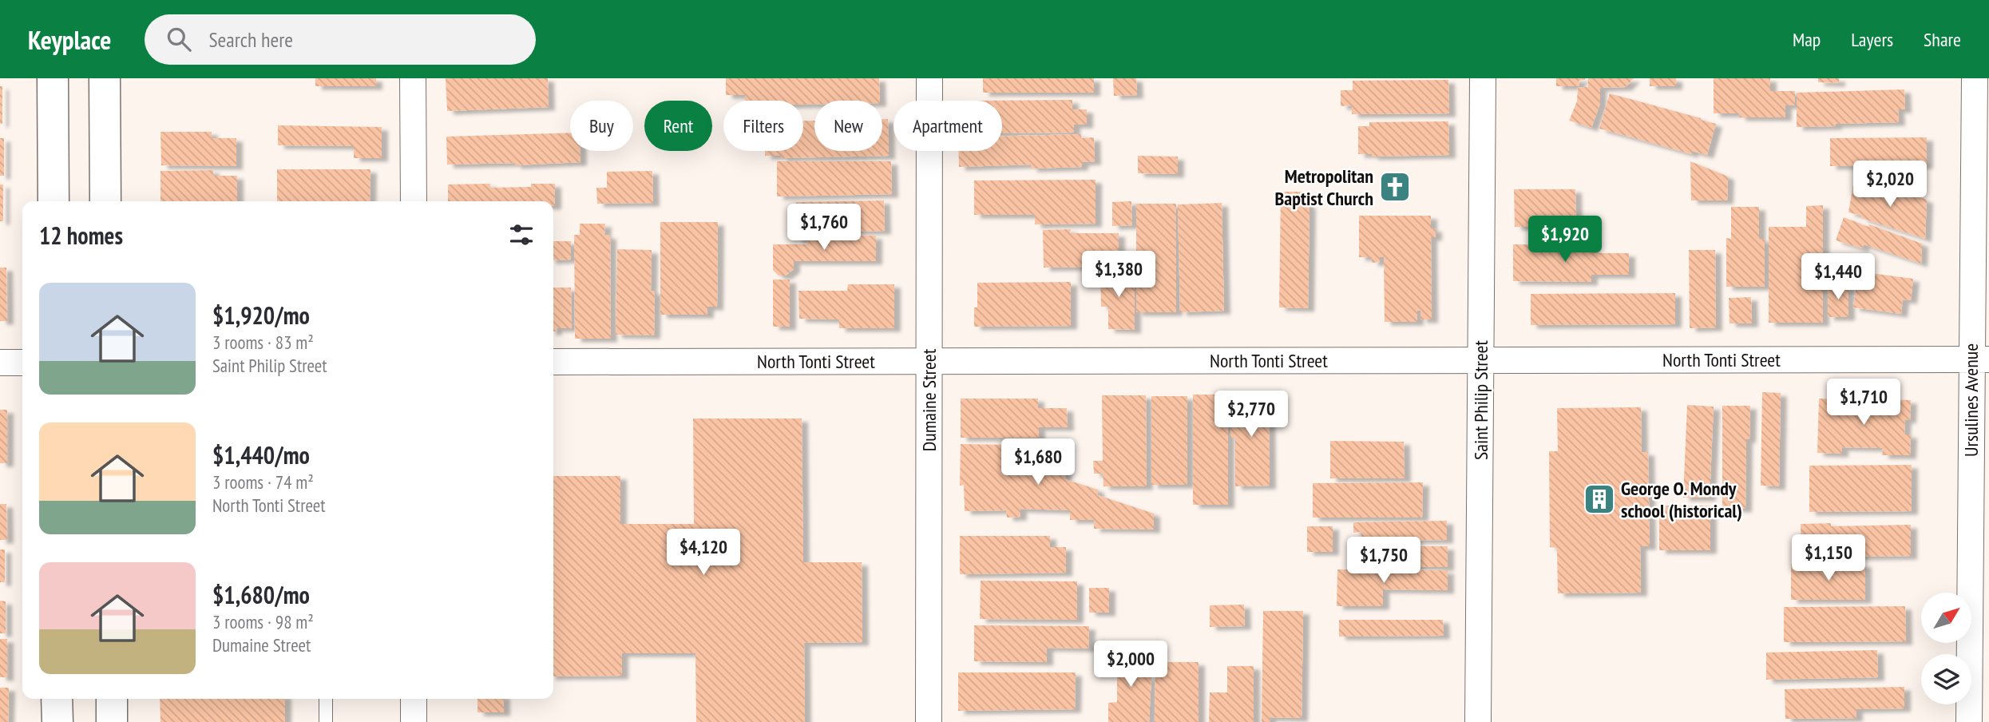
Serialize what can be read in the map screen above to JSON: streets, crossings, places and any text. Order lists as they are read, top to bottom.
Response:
{
  "streets": {
    "street": [
      "North Tonti Street",
      "Dumaine Street",
      "Saint Philip Street",
      "Ursulines Avenue"
    ]
  },
  "crossings": [
    ["North Tonti Street", "Dumaine Street"],
    ["North Tonti Street", "Saint Philip Street"],
    ["North Tonti Street", "Ursulines Avenue"]
  ],
  "places": {
    "church": ["Metropolitan Baptist Church"],
    "building": ["George O. Mondy school (historical)"]
  },
  "north": "top right",
  "page": {
    "header": "Keyplace",
    "search": "Search here",
    "nav": ["Map", "Layers", "Share"],
    "chip": [
      "Buy",
      "Rent",
      "Filters",
      "New",
      "Apartment"
    ],
    "price": [
      "$2,020",
      "$1,760",
      "$1,920",
      "$1,380",
      "$1,440",
      "$1,710",
      "$2,770",
      "$1,680",
      "$4,120",
      "$1,150",
      "$1,750",
      "$2,000"
    ],
    "heading": "12 homes",
    "list": [
      {
        "name": "$1,920/mo",
        "note": "3 rooms · 83 m² · Saint Philip Street"
      },
      {
        "name": "$1,440/mo",
        "note": "3 rooms · 74 m² · North Tonti Street"
      },
      {
        "name": "$1,680/mo",
        "note": "3 rooms · 98 m² · Dumaine Street"
      }
    ]
  }
}
